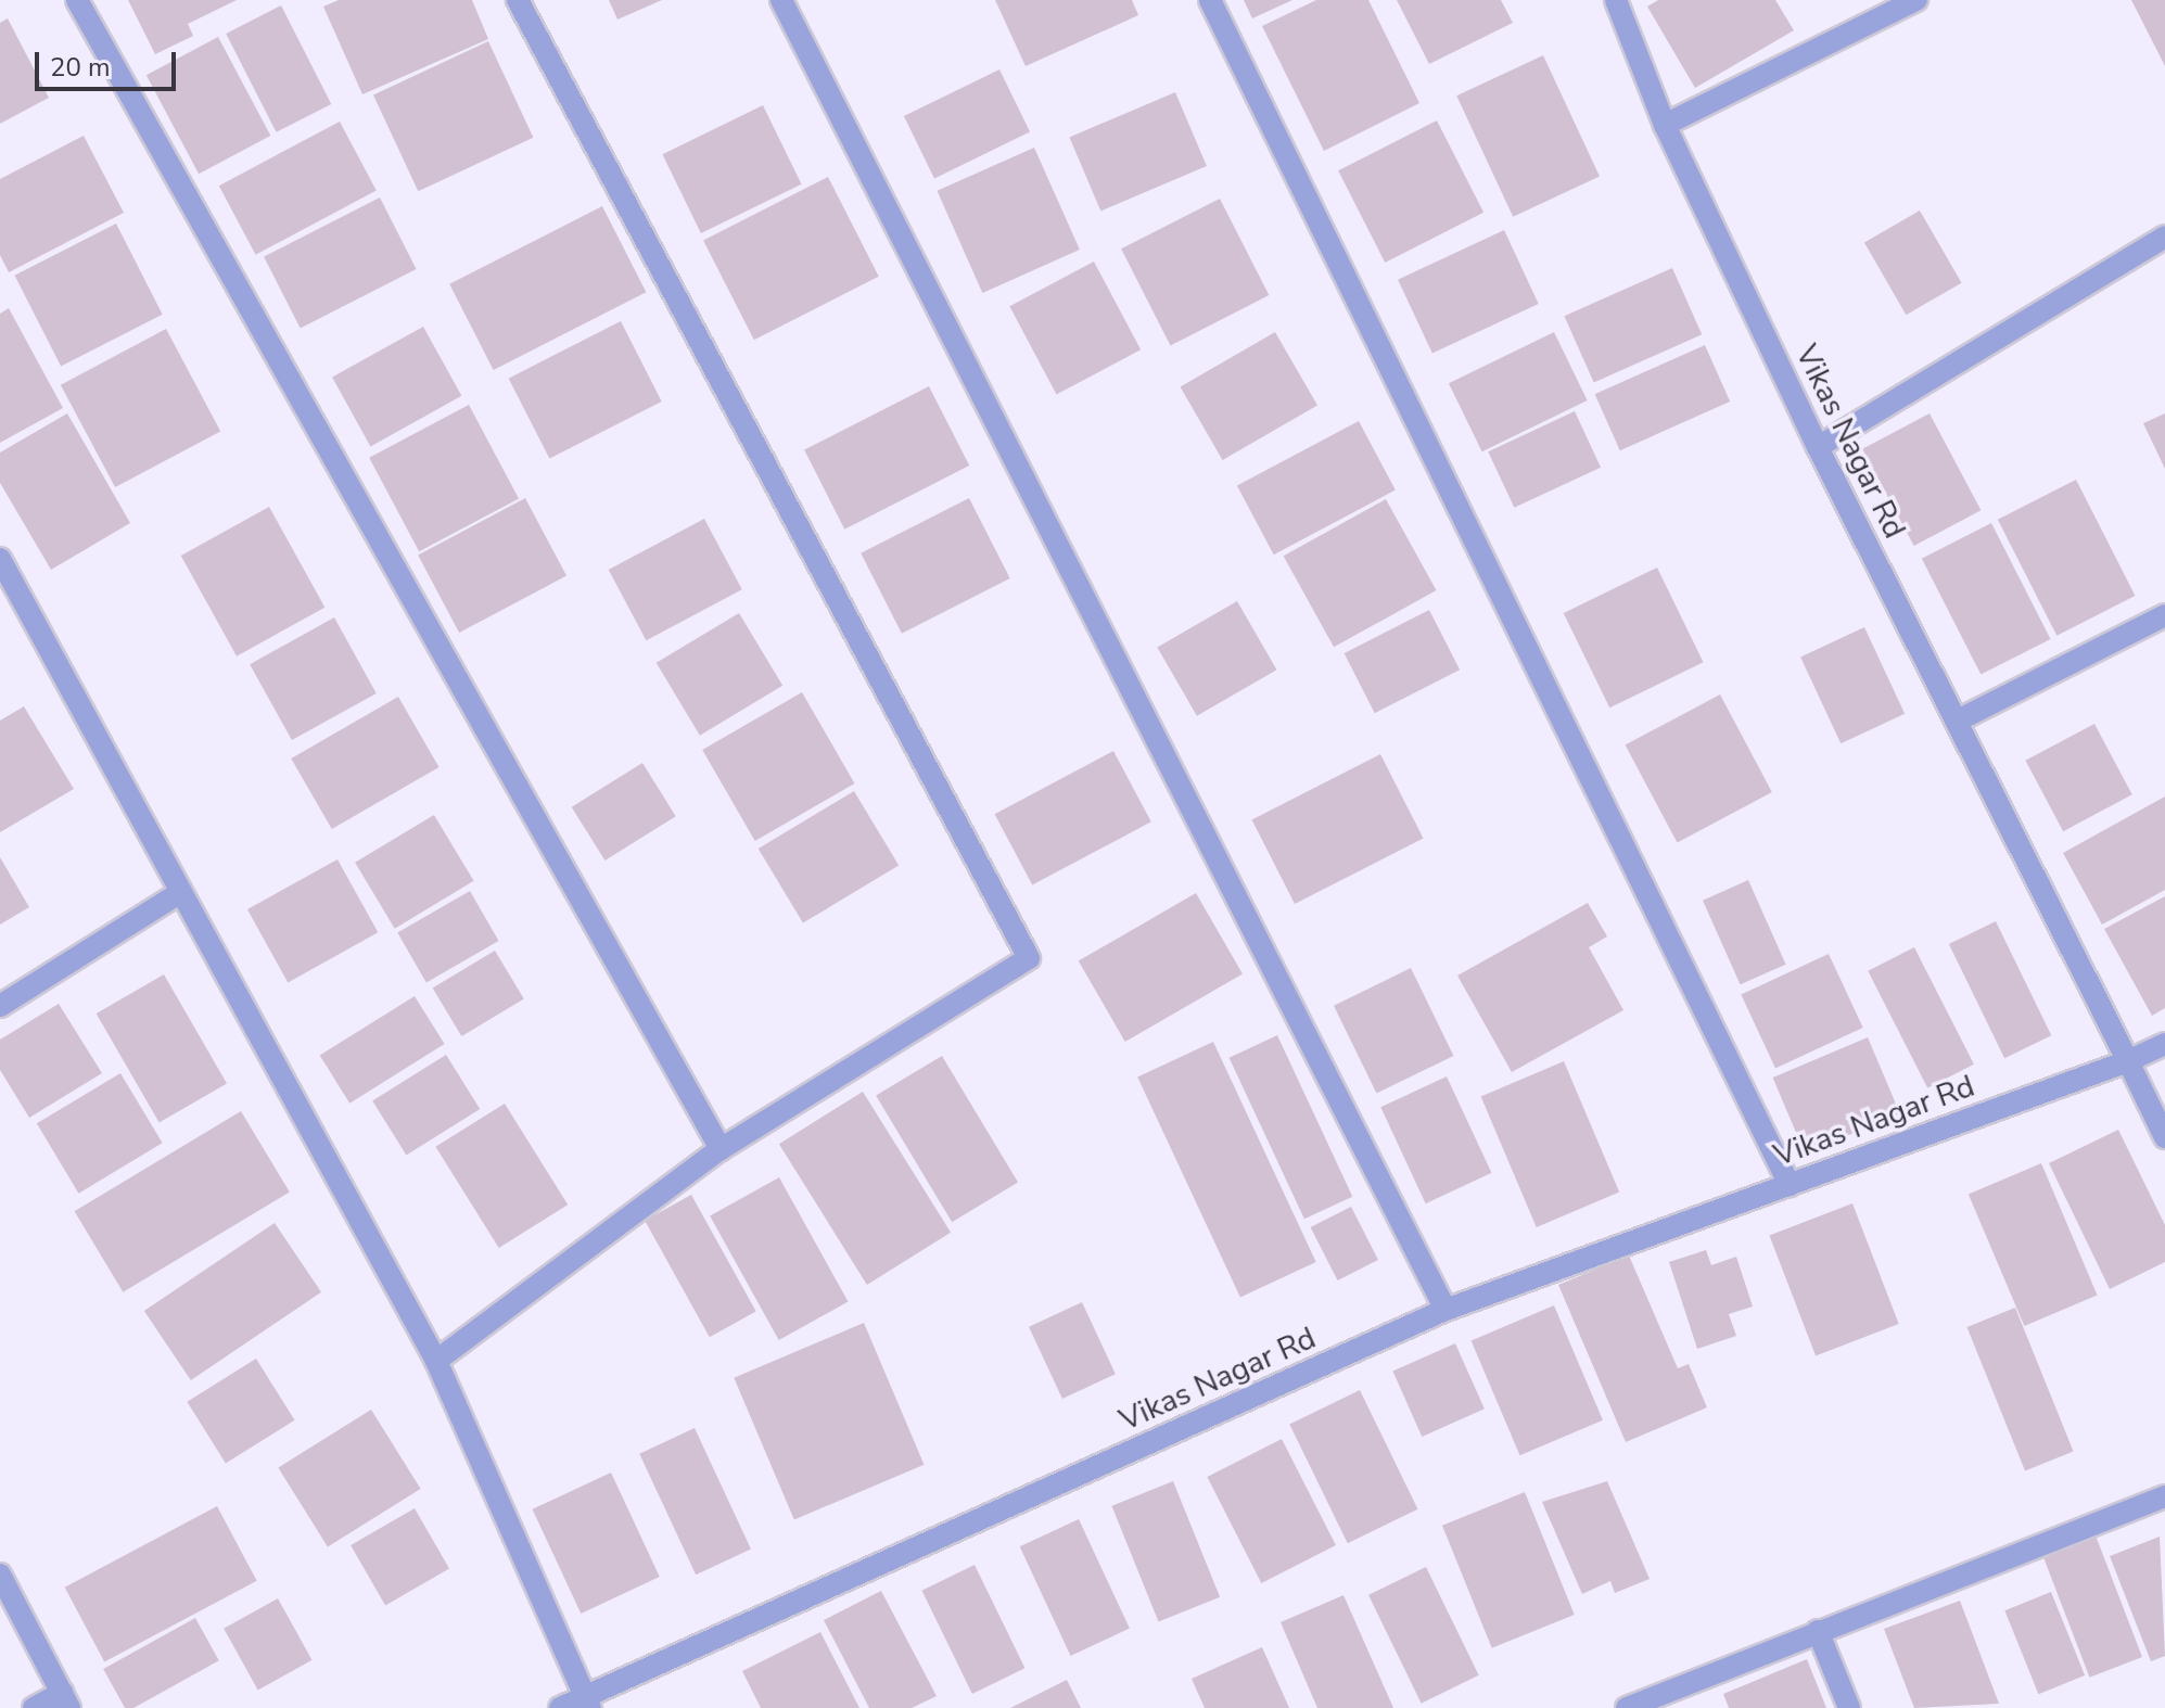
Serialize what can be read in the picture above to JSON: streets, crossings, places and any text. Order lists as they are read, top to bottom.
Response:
{
  "streets": {
    "street": ["Vikas Nagar Rd"]
  },
  "scale_bar": "20 m"
}
